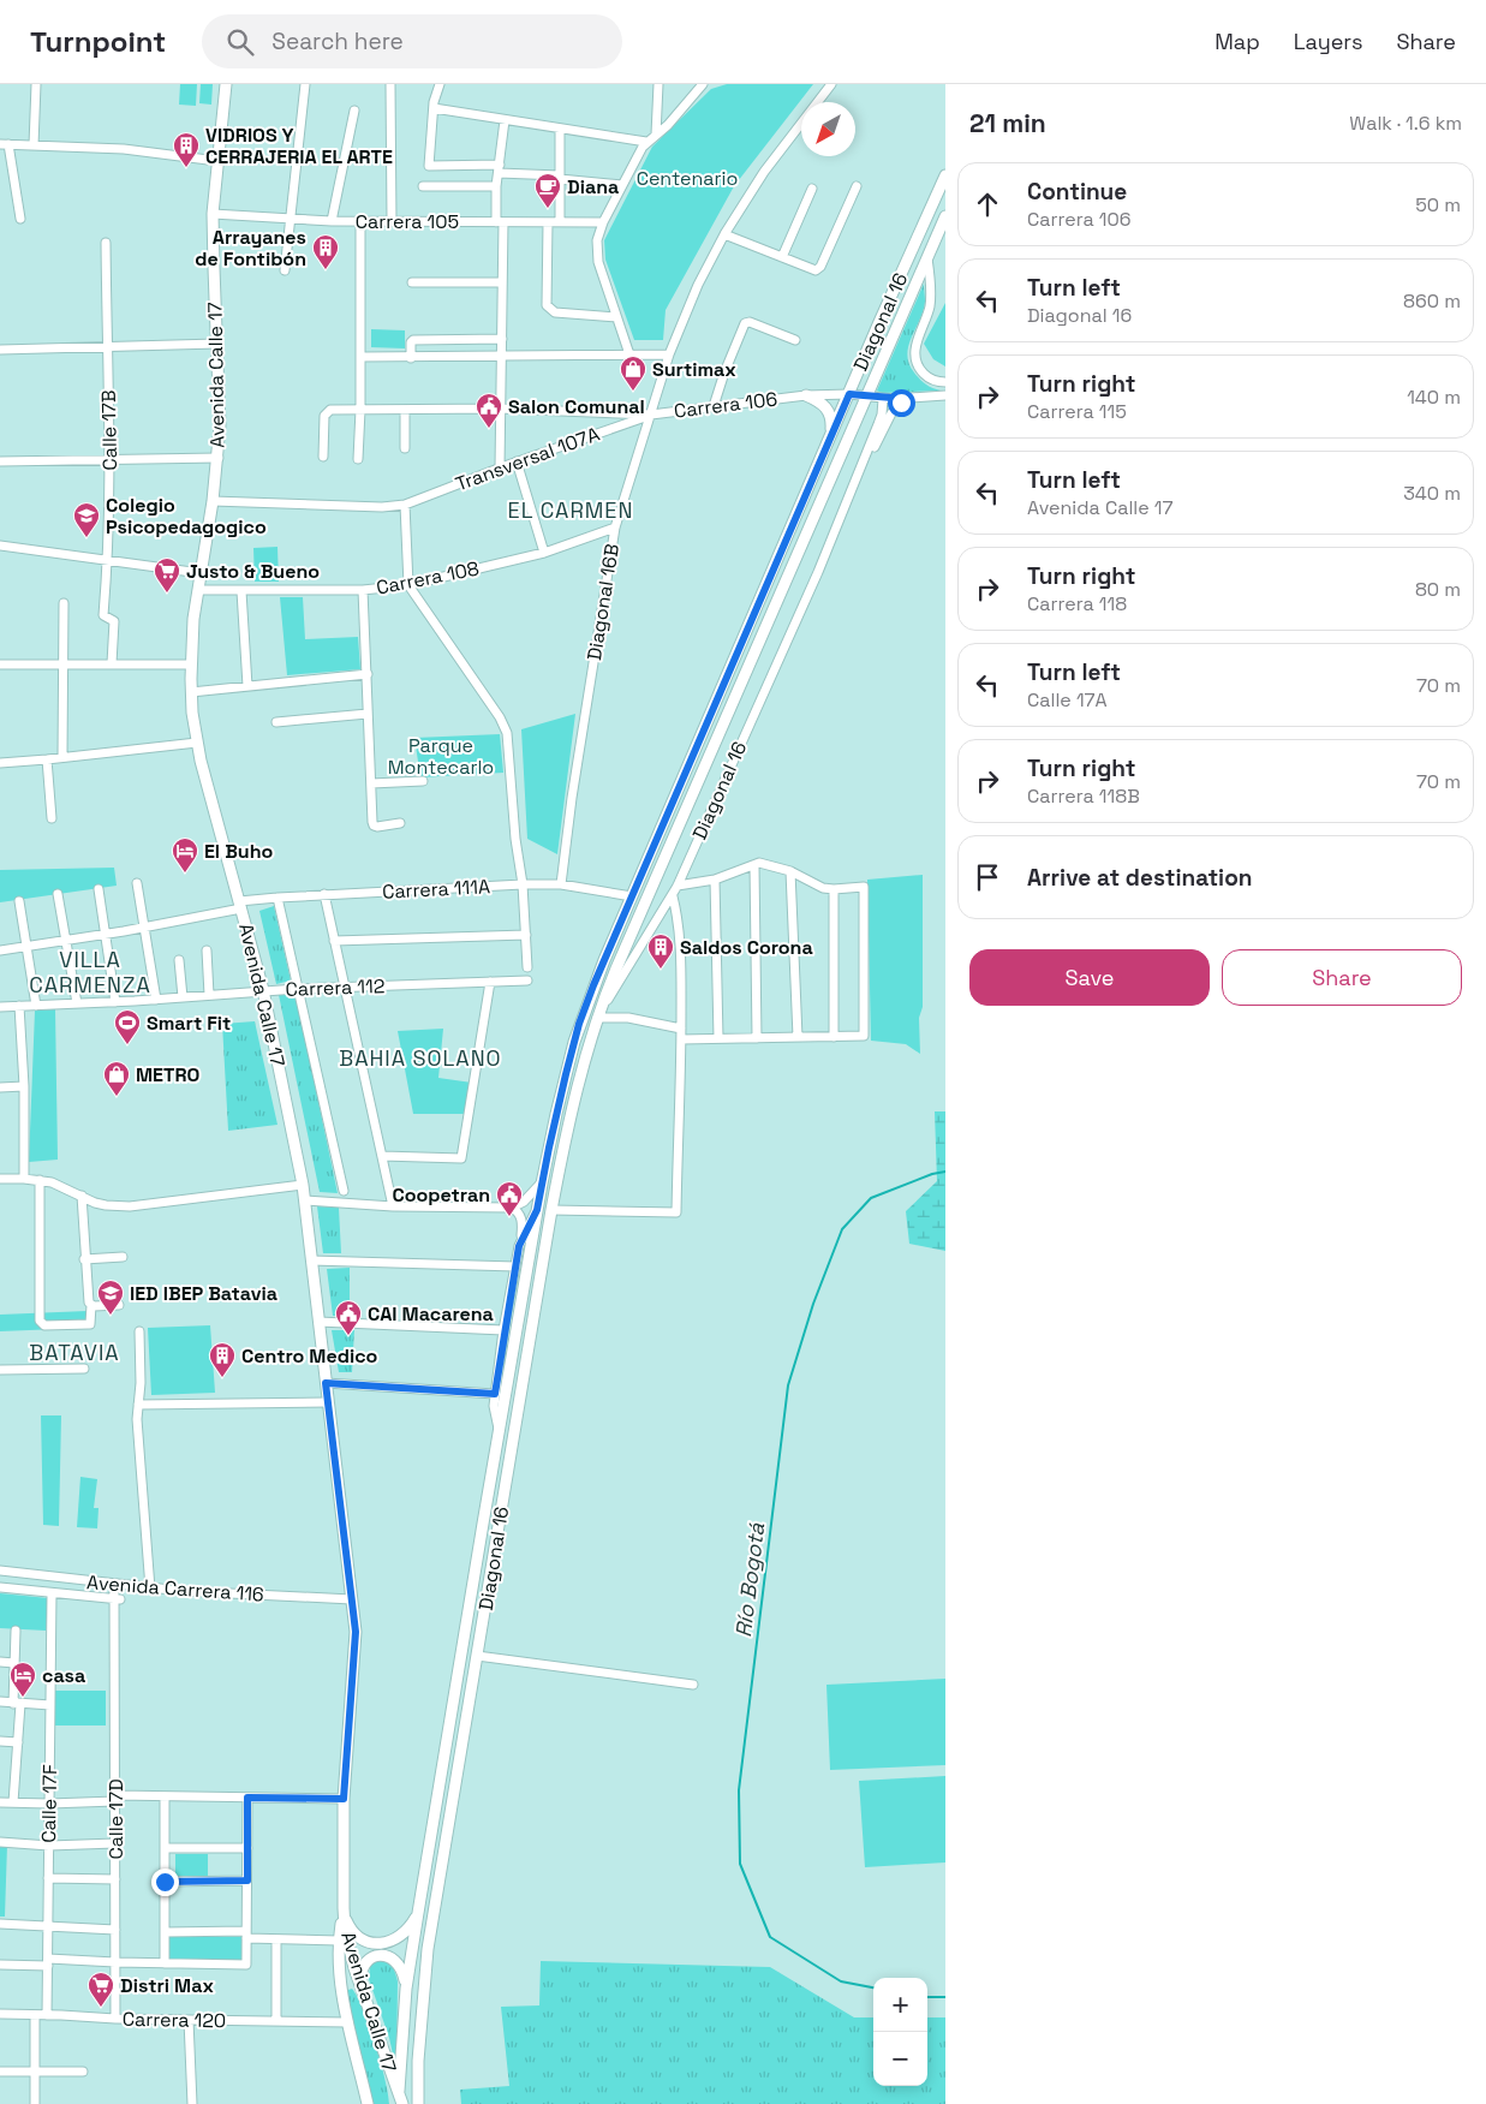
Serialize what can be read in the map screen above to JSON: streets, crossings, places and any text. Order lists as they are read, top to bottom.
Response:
{
  "streets": {
    "main road": ["Diagonal 16", "Avenida Calle 17"],
    "street": [
      "Carrera 105",
      "Carrera 106",
      "Calle 17B",
      "Transversal 107A",
      "Carrera 108",
      "Diagonal 16B",
      "Carrera 111A",
      "Carrera 112",
      "Avenida Carrera 116",
      "Calle 17F",
      "Calle 17D",
      "Carrera 120"
    ]
  },
  "crossings": [
    ["Carrera 105", "Avenida Calle 17"],
    ["Diagonal 16", "Avenida Calle 17"],
    ["Diagonal 16", "Carrera 106"],
    ["Diagonal 16", "Carrera 111A"],
    ["Avenida Calle 17", "Transversal 107A"],
    ["Avenida Calle 17", "Carrera 108"],
    ["Avenida Calle 17", "Carrera 111A"],
    ["Avenida Calle 17", "Carrera 112"],
    ["Avenida Calle 17", "Avenida Carrera 116"],
    ["Avenida Calle 17", "Carrera 120"],
    ["Carrera 106", "Transversal 107A"],
    ["Carrera 106", "Diagonal 16B"],
    ["Transversal 107A", "Diagonal 16B"],
    ["Carrera 108", "Diagonal 16B"],
    ["Diagonal 16B", "Carrera 111A"],
    ["Avenida Carrera 116", "Calle 17D"],
    ["Calle 17F", "Carrera 120"],
    ["Calle 17D", "Carrera 120"]
  ],
  "districts": [
    "EL CARMEN",
    "VILLA CARMENZA",
    "BAHIA SOLANO",
    "BATAVIA"
  ],
  "water": ["Río Bogotá"],
  "parks": ["Centenario", "Parque Montecarlo"],
  "places": {
    "building": [
      "VIDRIOS Y CERRAJERIA EL ARTE",
      "Arrayanes de Fontibón",
      "Saldos Corona",
      "Centro Medico"
    ],
    "cafe": ["Diana"],
    "shop": ["Surtimax", "METRO"],
    "public building": ["Salon Comunal", "Coopetran", "CAI Macarena"],
    "school or university": ["Colegio Psicopedagogico", "IED IBEP Batavia"],
    "supermarket": ["Justo & Bueno", "Distri Max"],
    "hotel": ["El Buho", "casa"],
    "sports": ["Smart Fit"]
  },
  "north": "bottom left",
  "page": {
    "header": "Turnpoint",
    "search": "Search here",
    "nav": ["Map", "Layers", "Share"],
    "heading": ["21 min", "Walk · 1.6 km"],
    "list": [
      ["Continue", "Carrera 106", "50 m"],
      ["Turn left", "Diagonal 16", "860 m"],
      ["Turn right", "Carrera 115", "140 m"],
      ["Turn left", "Avenida Calle 17", "340 m"],
      ["Turn right", "Carrera 118", "80 m"],
      ["Turn left", "Calle 17A", "70 m"],
      ["Turn right", "Carrera 118B", "70 m"],
      "Arrive at destination"
    ],
    "buttons": ["Save", "Share"],
    "map_buttons": ["+", "−"]
  }
}
